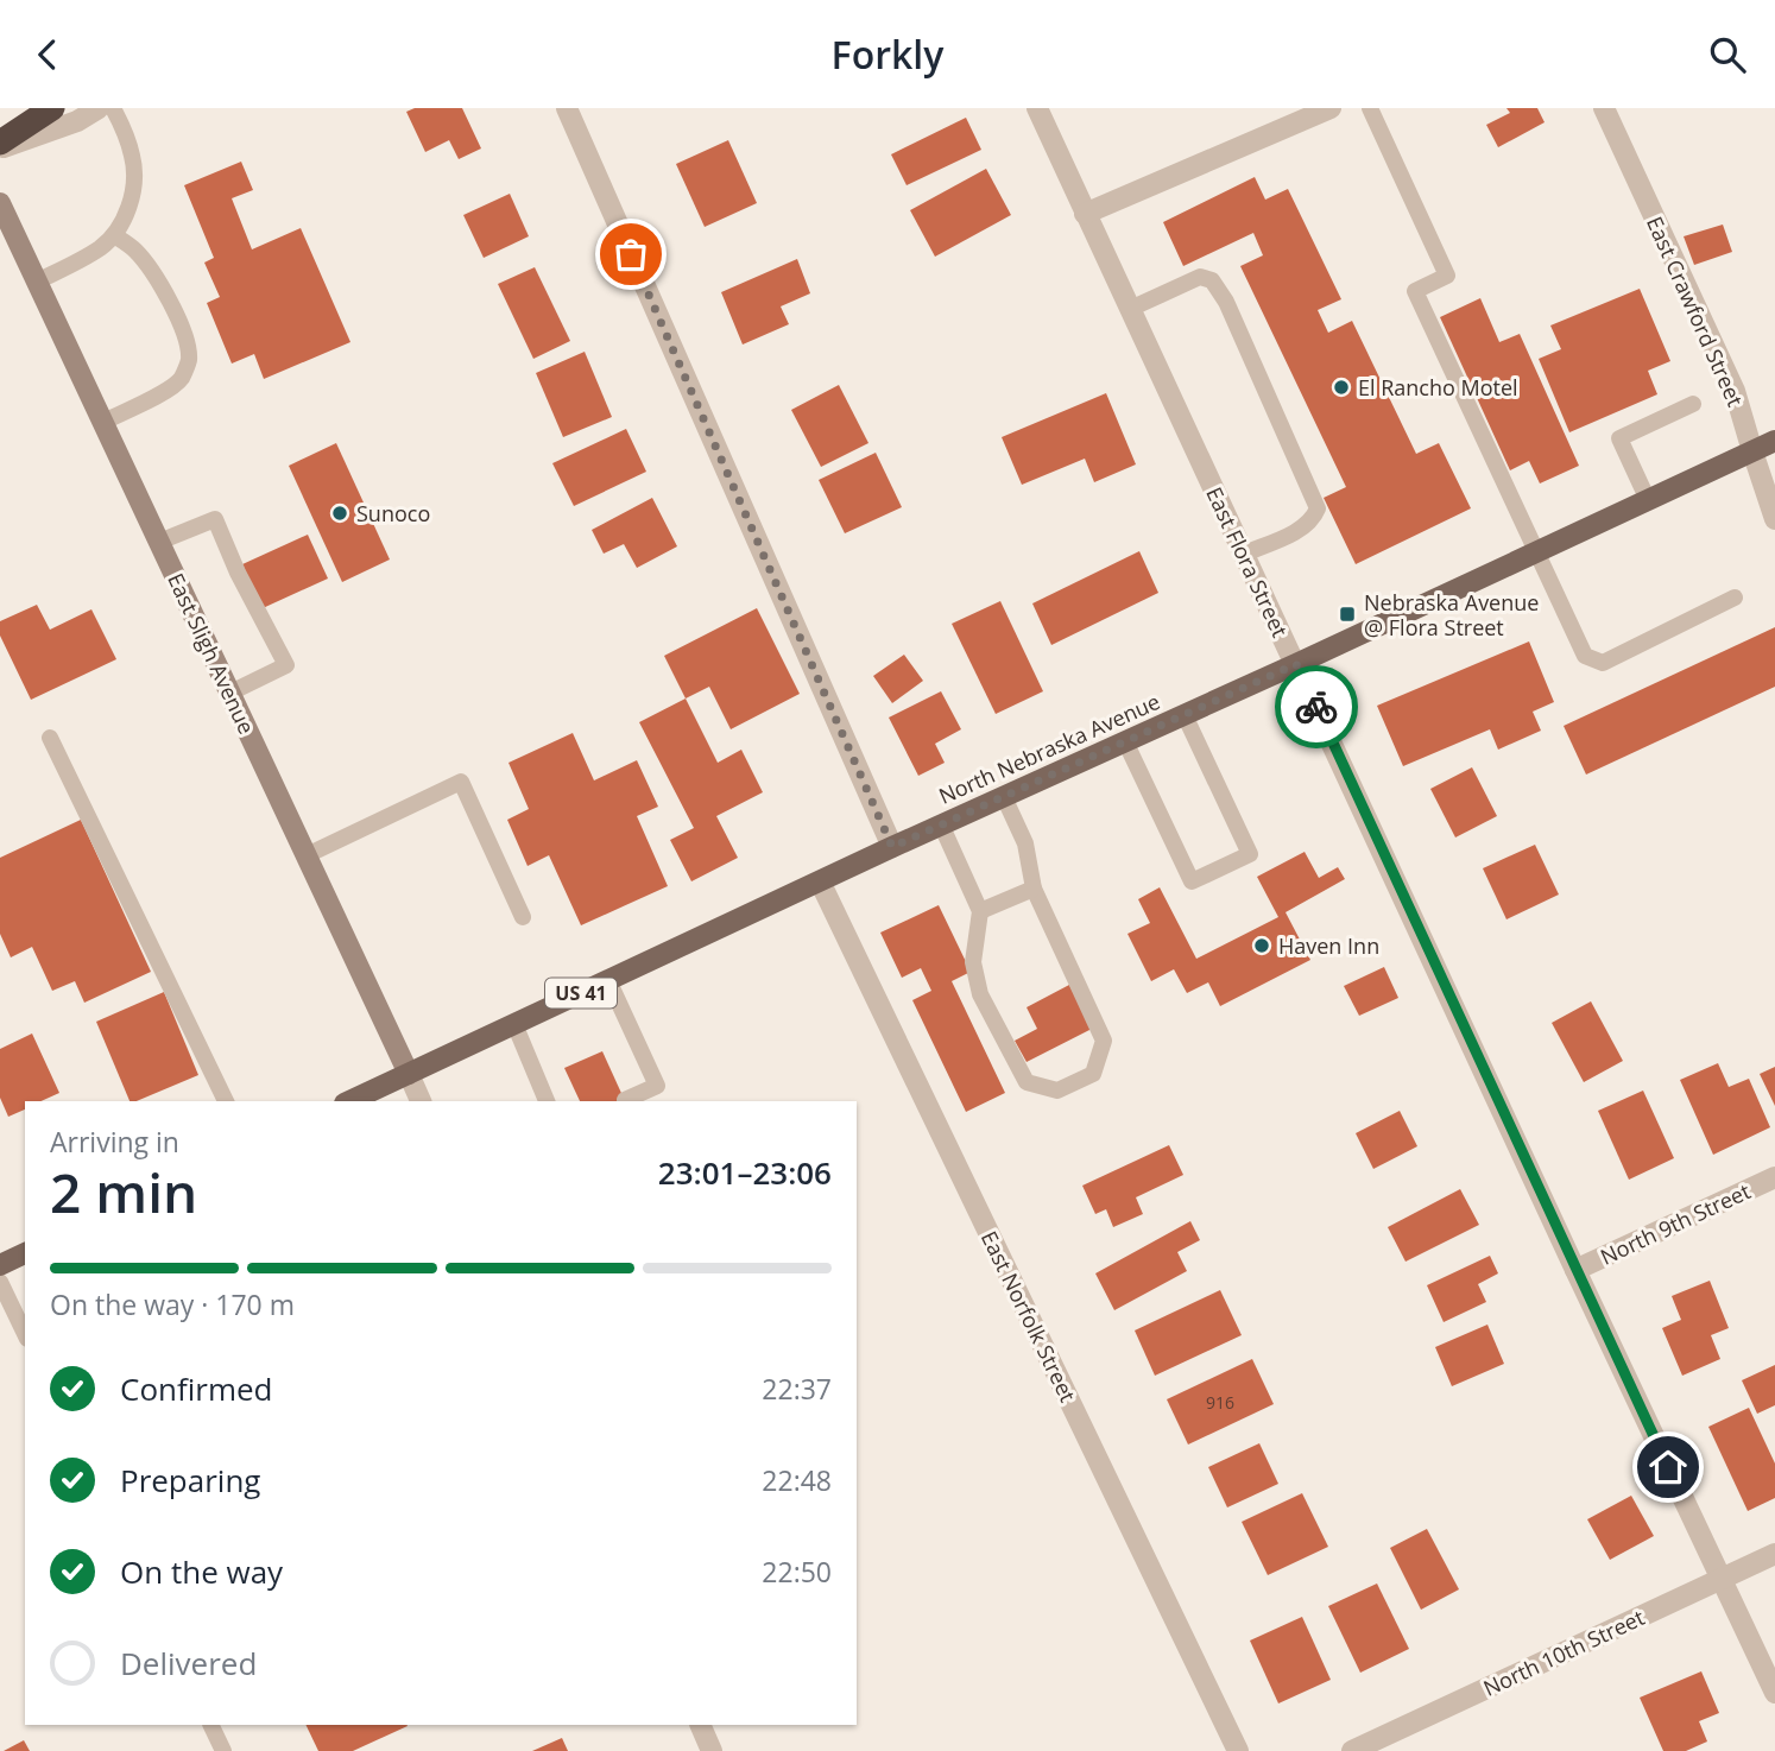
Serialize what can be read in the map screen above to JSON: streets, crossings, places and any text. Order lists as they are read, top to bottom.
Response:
{
  "streets": {
    "main road": ["East Sligh Avenue", "North Nebraska Avenue", "US 41"],
    "street": [
      "East Crawford Street",
      "East Flora Street",
      "North 9th Street",
      "East Norfolk Street",
      "North 10th Street"
    ]
  },
  "crossings": [
    ["East Crawford Street", "North Nebraska Avenue"],
    ["East Flora Street", "North Nebraska Avenue"],
    ["East Flora Street", "North 9th Street"],
    ["East Flora Street", "North 10th Street"],
    ["East Sligh Avenue", "North Nebraska Avenue"],
    ["North Nebraska Avenue", "East Norfolk Street"]
  ],
  "places": {
    "other": ["El Rancho Motel", "Sunoco", "Haven Inn"],
    "transit": ["Nebraska Avenue @ Flora Street"]
  },
  "house_numbers": ["916"],
  "page": {
    "header": "Forkly",
    "heading": ["2 min", "Arriving in", "23:01–23:06"],
    "bar": "On the way · 170 m",
    "list": [
      ["Confirmed", "22:37"],
      ["Preparing", "22:48"],
      ["On the way", "22:50"],
      "Delivered"
    ]
  }
}
